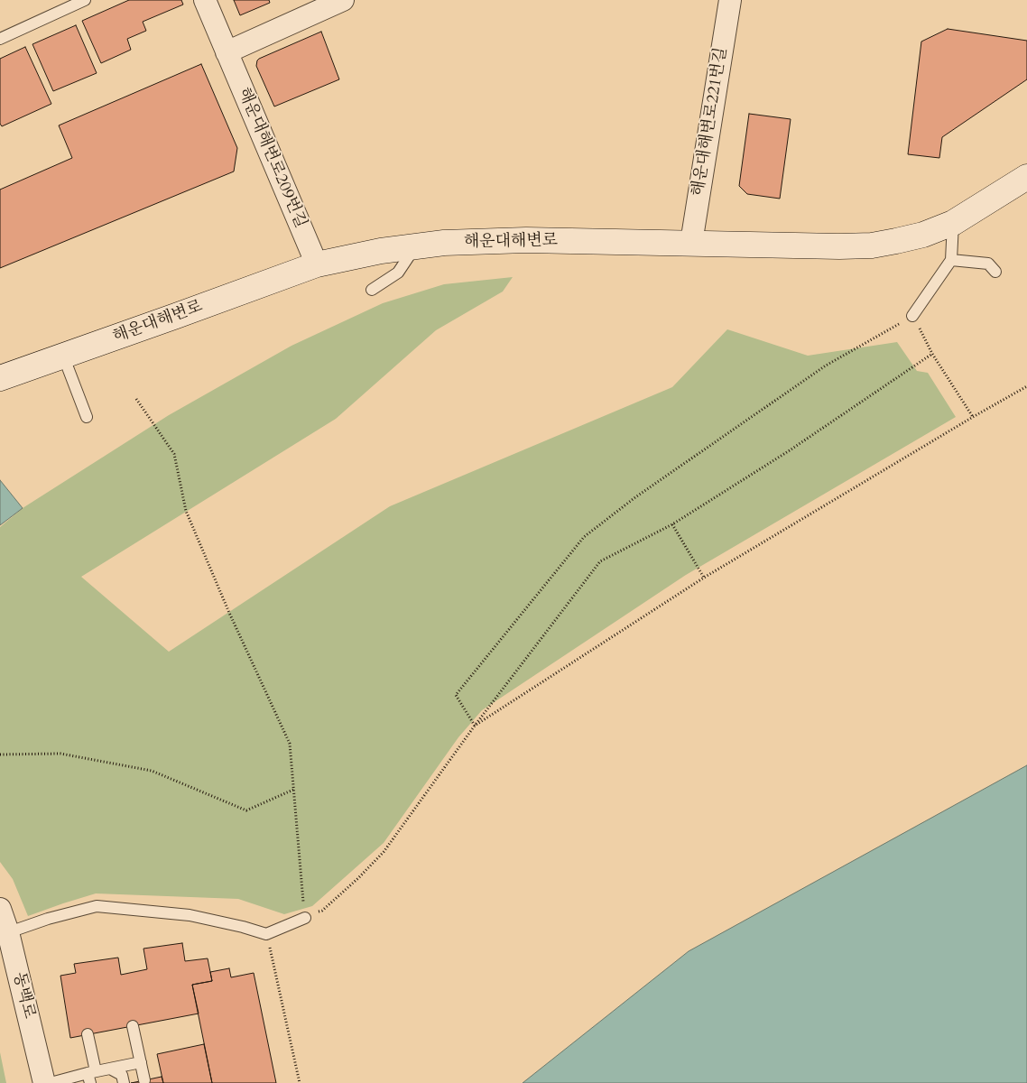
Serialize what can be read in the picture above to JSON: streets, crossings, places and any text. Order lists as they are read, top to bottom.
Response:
{
  "streets": {
    "main road": ["해운대해변로"],
    "street": ["해운대해변로221번길", "해운대해변로209번길", "동백로"]
  },
  "crossings": [
    ["해운대해변로221번길", "해운대해변로"],
    ["해운대해변로209번길", "해운대해변로"]
  ]
}
